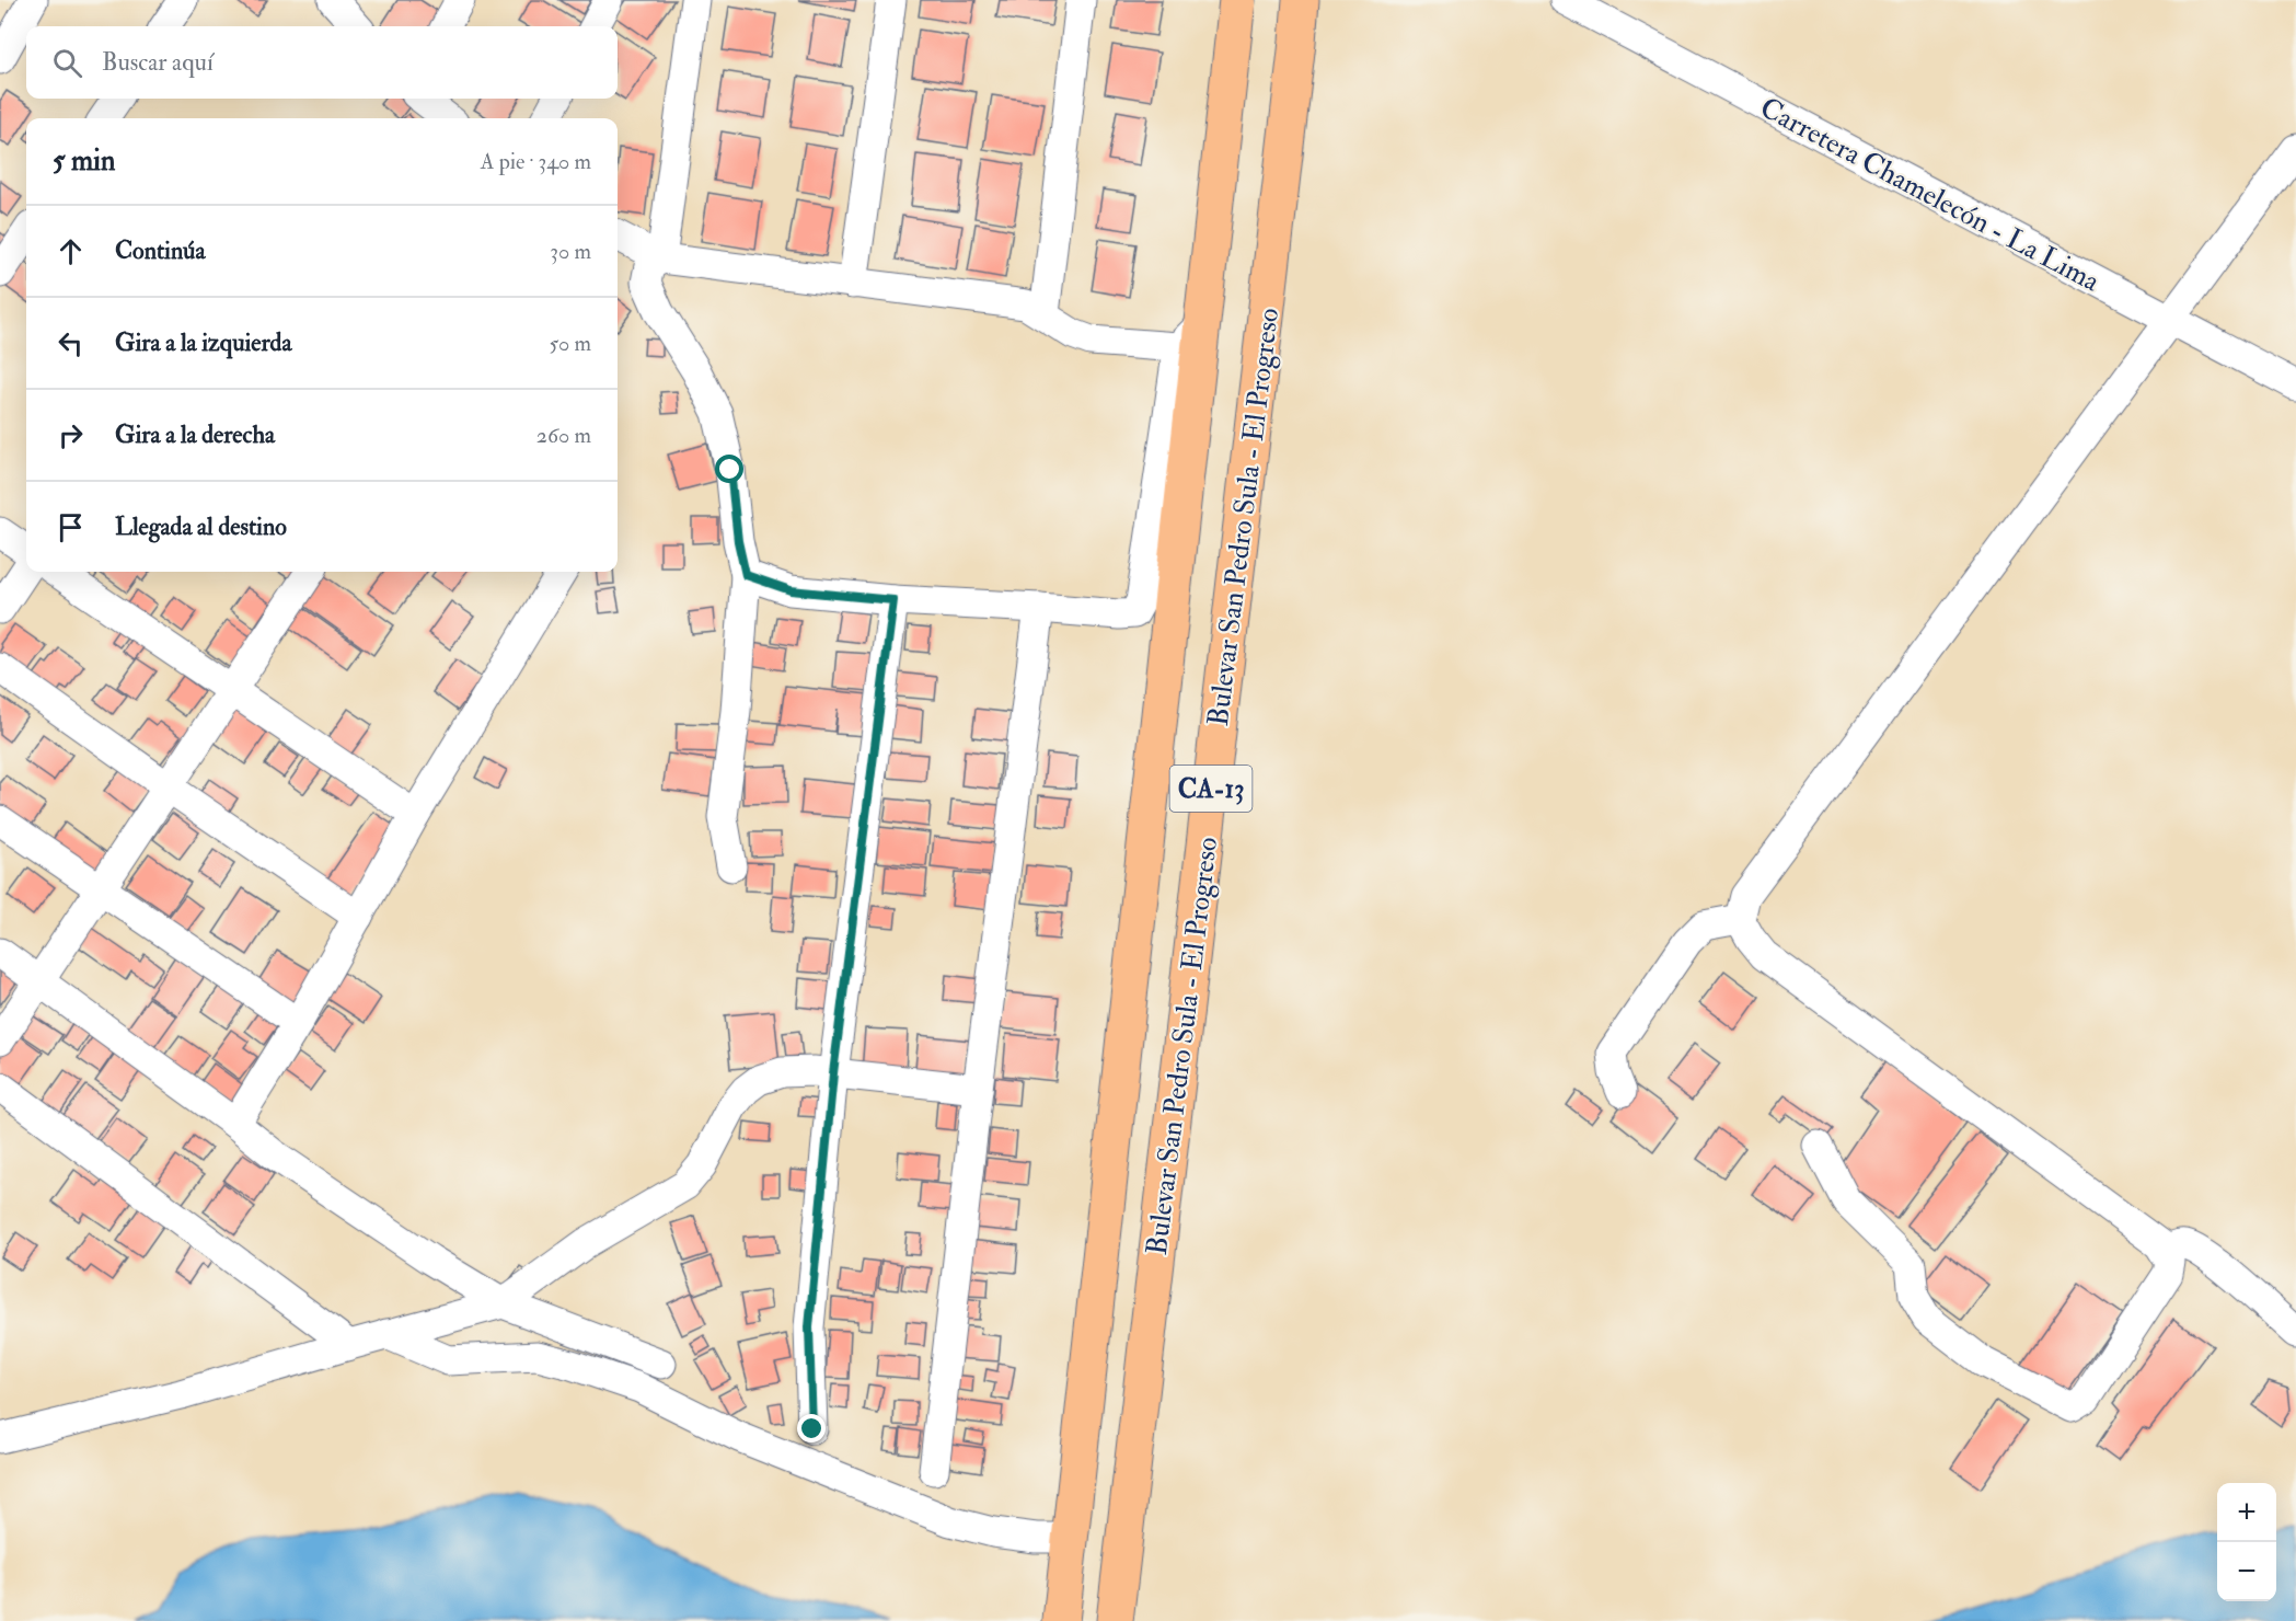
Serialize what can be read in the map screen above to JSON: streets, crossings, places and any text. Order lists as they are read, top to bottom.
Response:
{
  "streets": {
    "main road": ["Bulevar San Pedro Sula - El Progreso", "CA-13"],
    "street": ["Carretera Chamelecón - La Lima"]
  },
  "page": {
    "search": "Buscar aquí",
    "heading": ["5 min", "A pie · 340 m"],
    "list": [
      ["Continúa", "30 m"],
      ["Gira a la izquierda", "50 m"],
      ["Gira a la derecha", "260 m"],
      "Llegada al destino"
    ],
    "map_buttons": ["+", "−"]
  }
}
